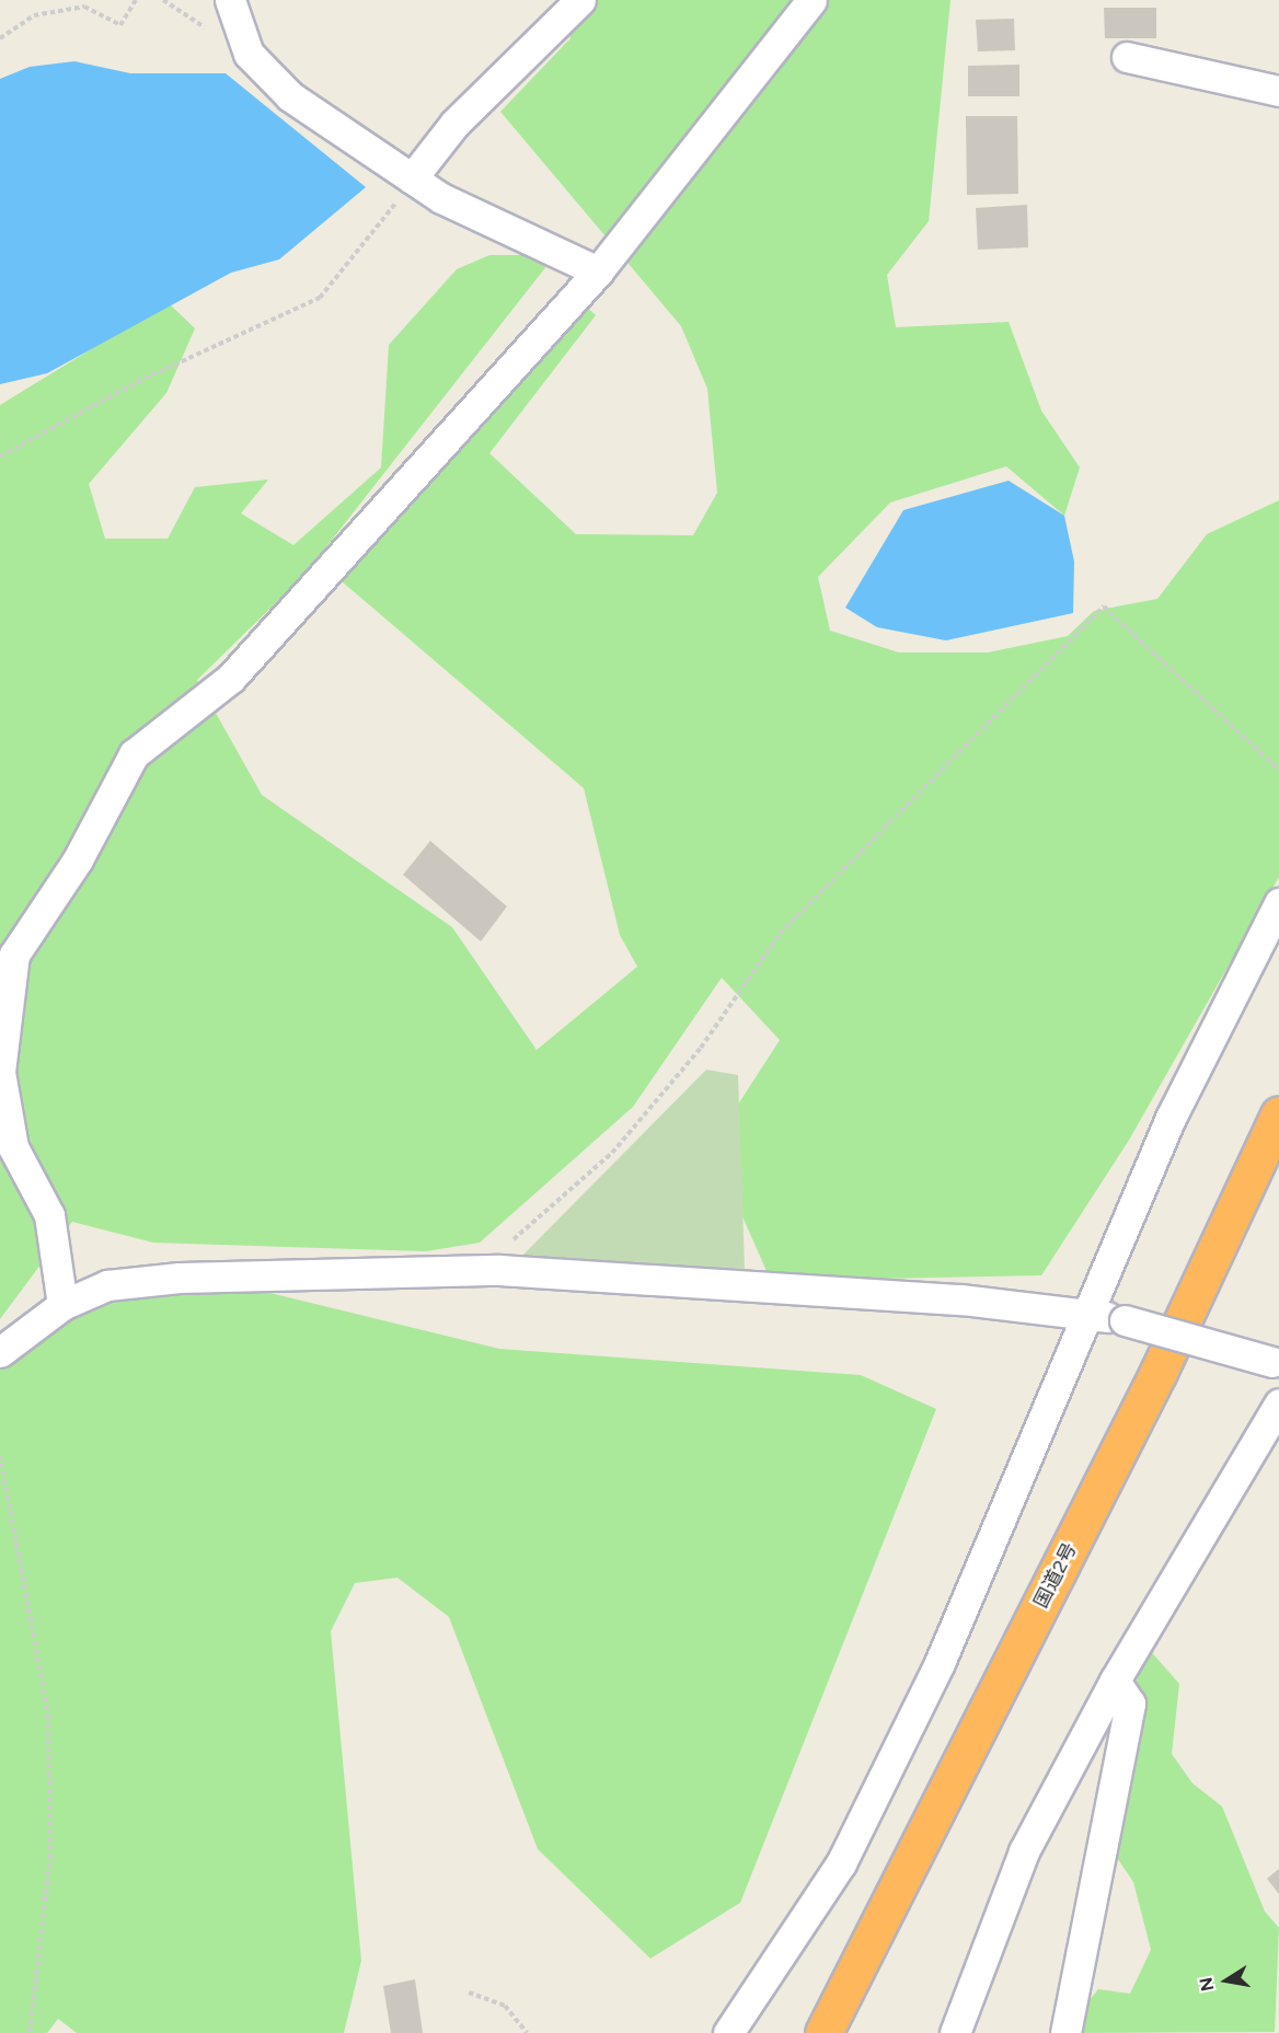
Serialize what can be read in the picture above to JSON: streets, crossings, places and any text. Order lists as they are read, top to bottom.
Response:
{
  "streets": {
    "highway": ["国道2号"]
  },
  "north": "left"
}
